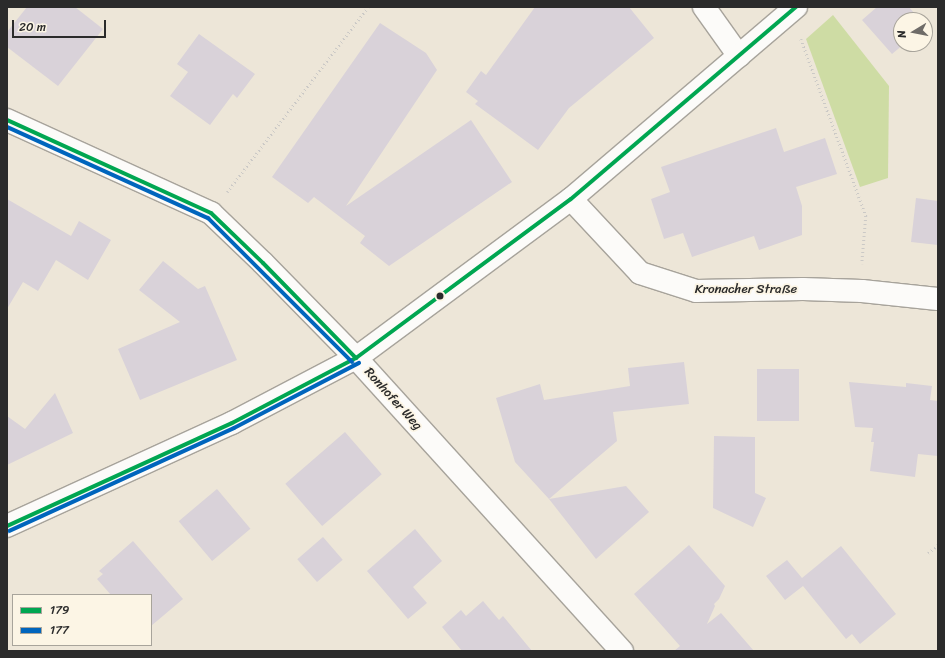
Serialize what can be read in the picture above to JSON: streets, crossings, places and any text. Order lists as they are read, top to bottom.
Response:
{
  "streets": {
    "street": ["Kronacher Straße", "Ronhofer Weg"]
  },
  "lines": ["transit line 179", "transit line 177"],
  "legend": ["179", "177"],
  "scale_bar": "20 m",
  "north": "left"
}
